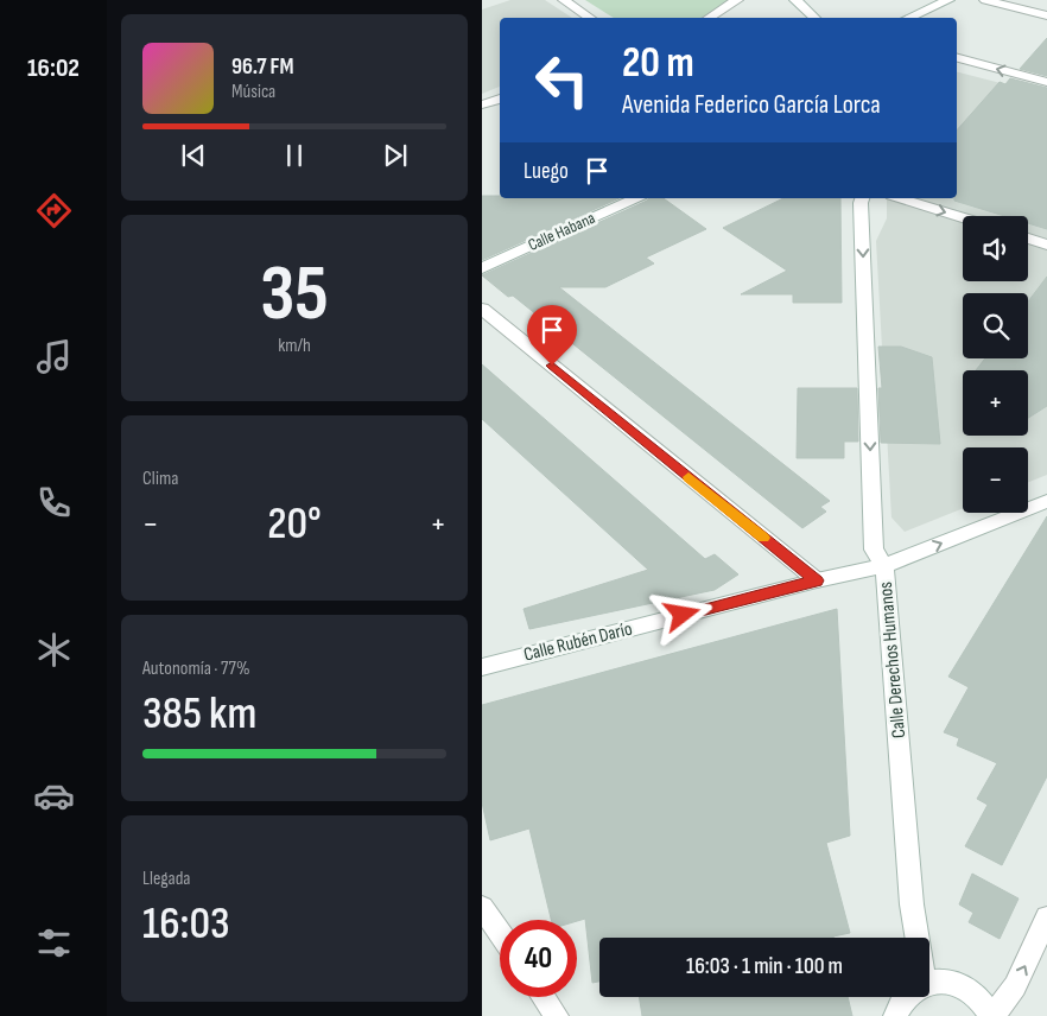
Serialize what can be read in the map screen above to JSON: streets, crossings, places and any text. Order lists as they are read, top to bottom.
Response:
{
  "streets": {
    "street": ["Calle Habana", "Calle Rubén Darío", "Calle Derechos Humanos"]
  },
  "crossings": [
    ["Calle Rubén Darío", "Calle Derechos Humanos"]
  ],
  "one_way": ["Calle Derechos Humanos"],
  "page": {
    "tabs": "16:02",
    "turn": ["20 m", "Avenida Federico García Lorca"],
    "song": ["96.7 FM", "Música"],
    "then": "Luego",
    "tile": [
      ["35", "km/h"],
      "Clima",
      ["Autonomía · 77%", "385 km"],
      ["Llegada", "16:03"]
    ],
    "map_buttons": ["+", "−"],
    "heat": ["−", "20°", "+"],
    "limit": "40",
    "trip": "16:03 · 1 min · 100 m"
  }
}
